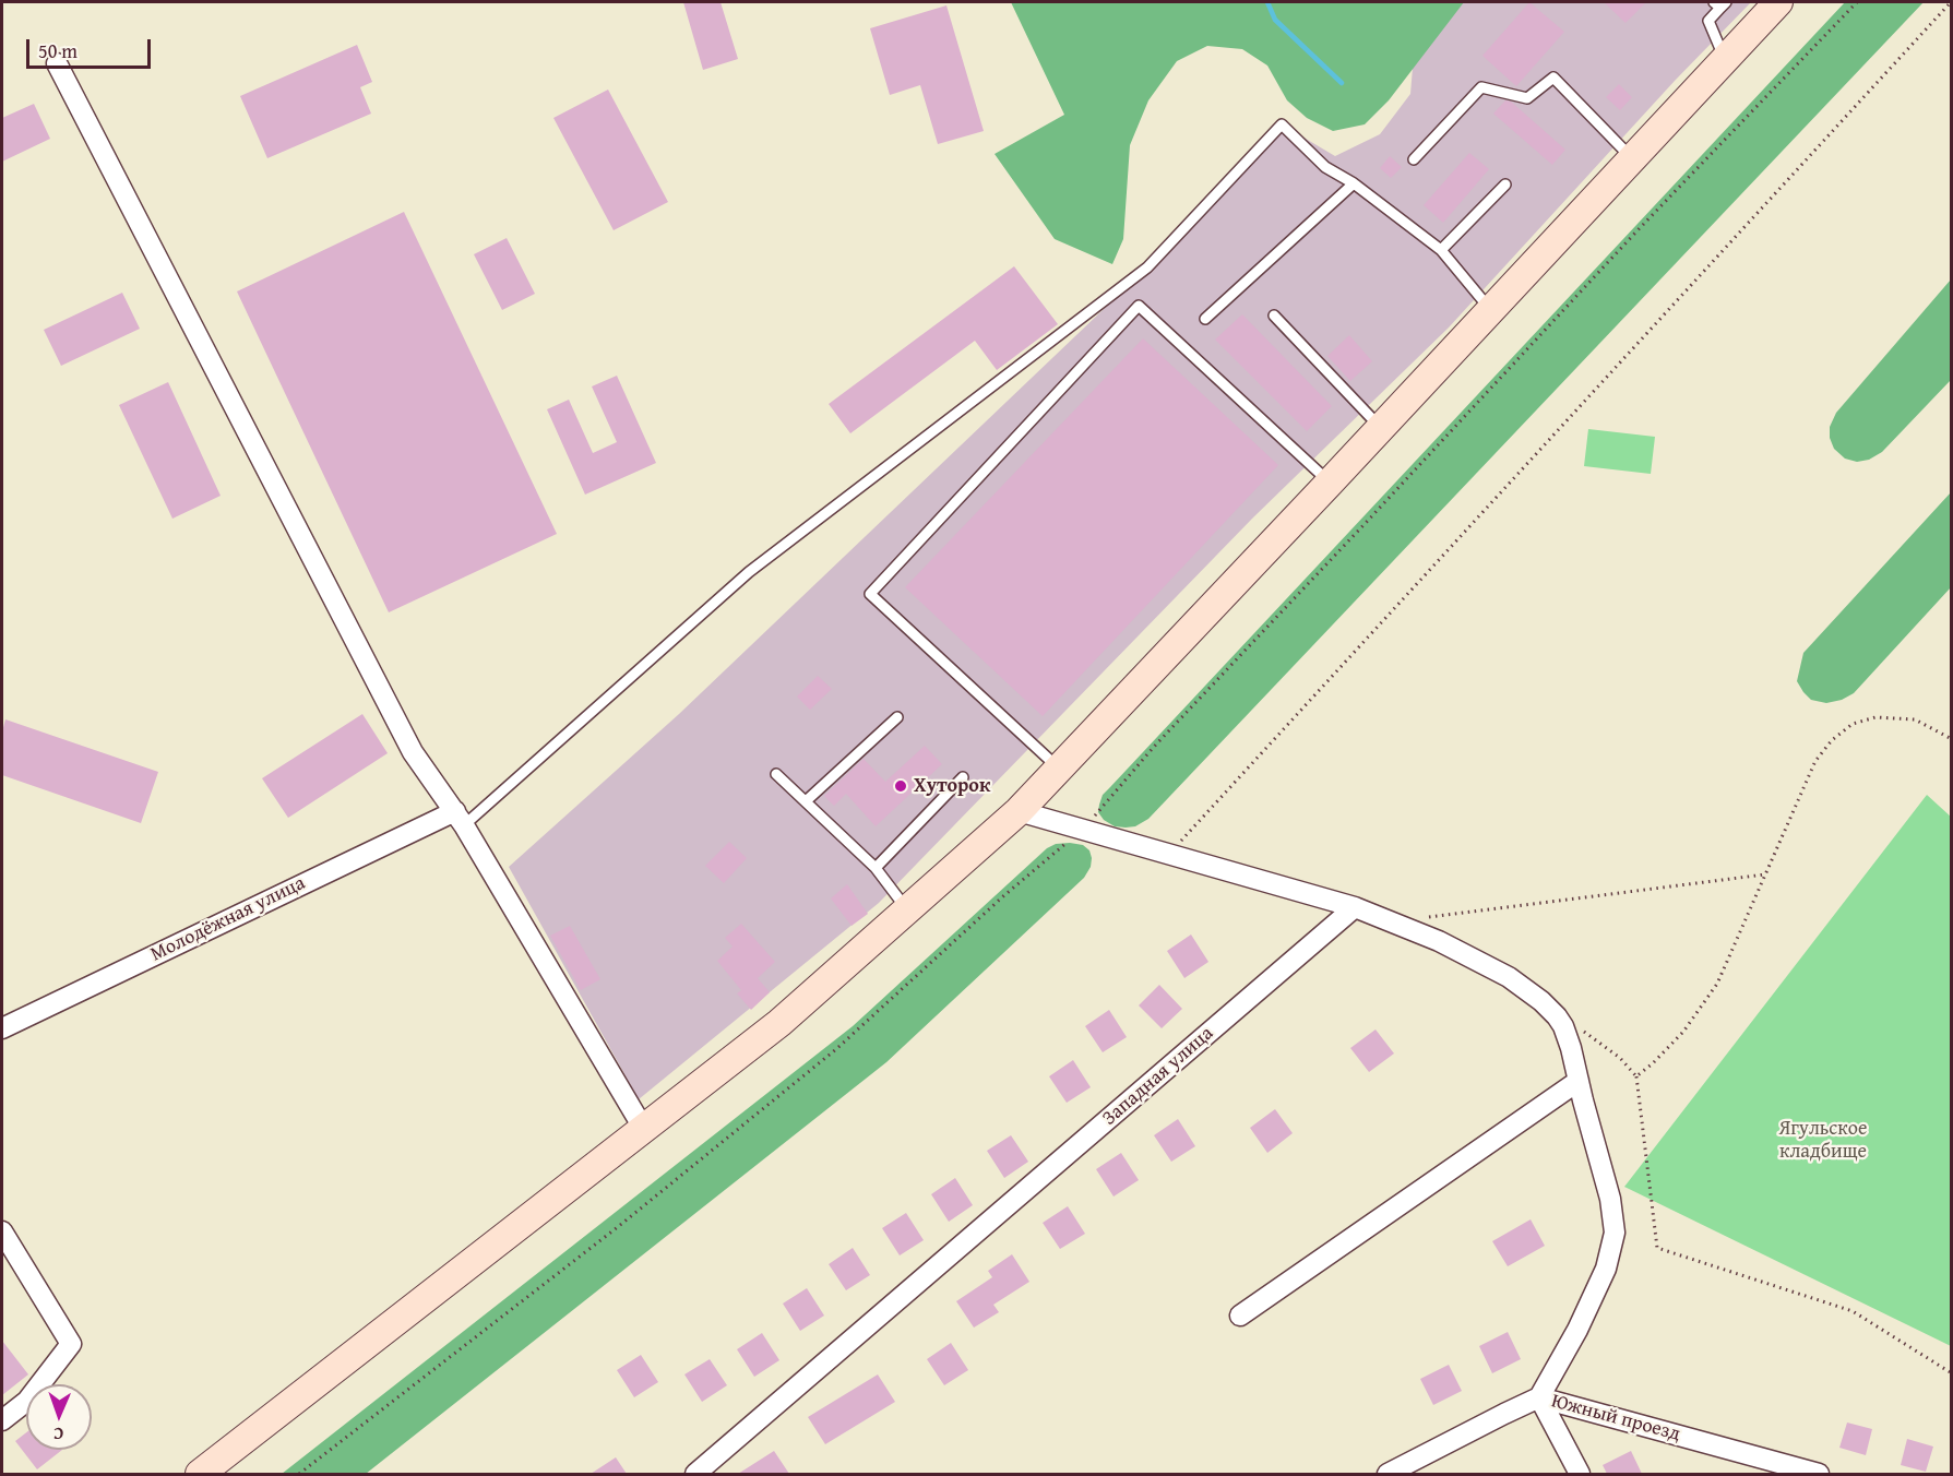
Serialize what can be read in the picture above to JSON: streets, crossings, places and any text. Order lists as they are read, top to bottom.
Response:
{
  "streets": {
    "street": ["Молодёжная улица", "Западная улица", "Южный проезд"]
  },
  "parks": ["Ягульское кладбище"],
  "places": ["Хуторок"],
  "scale_bar": "50 m",
  "north": "bottom"
}
